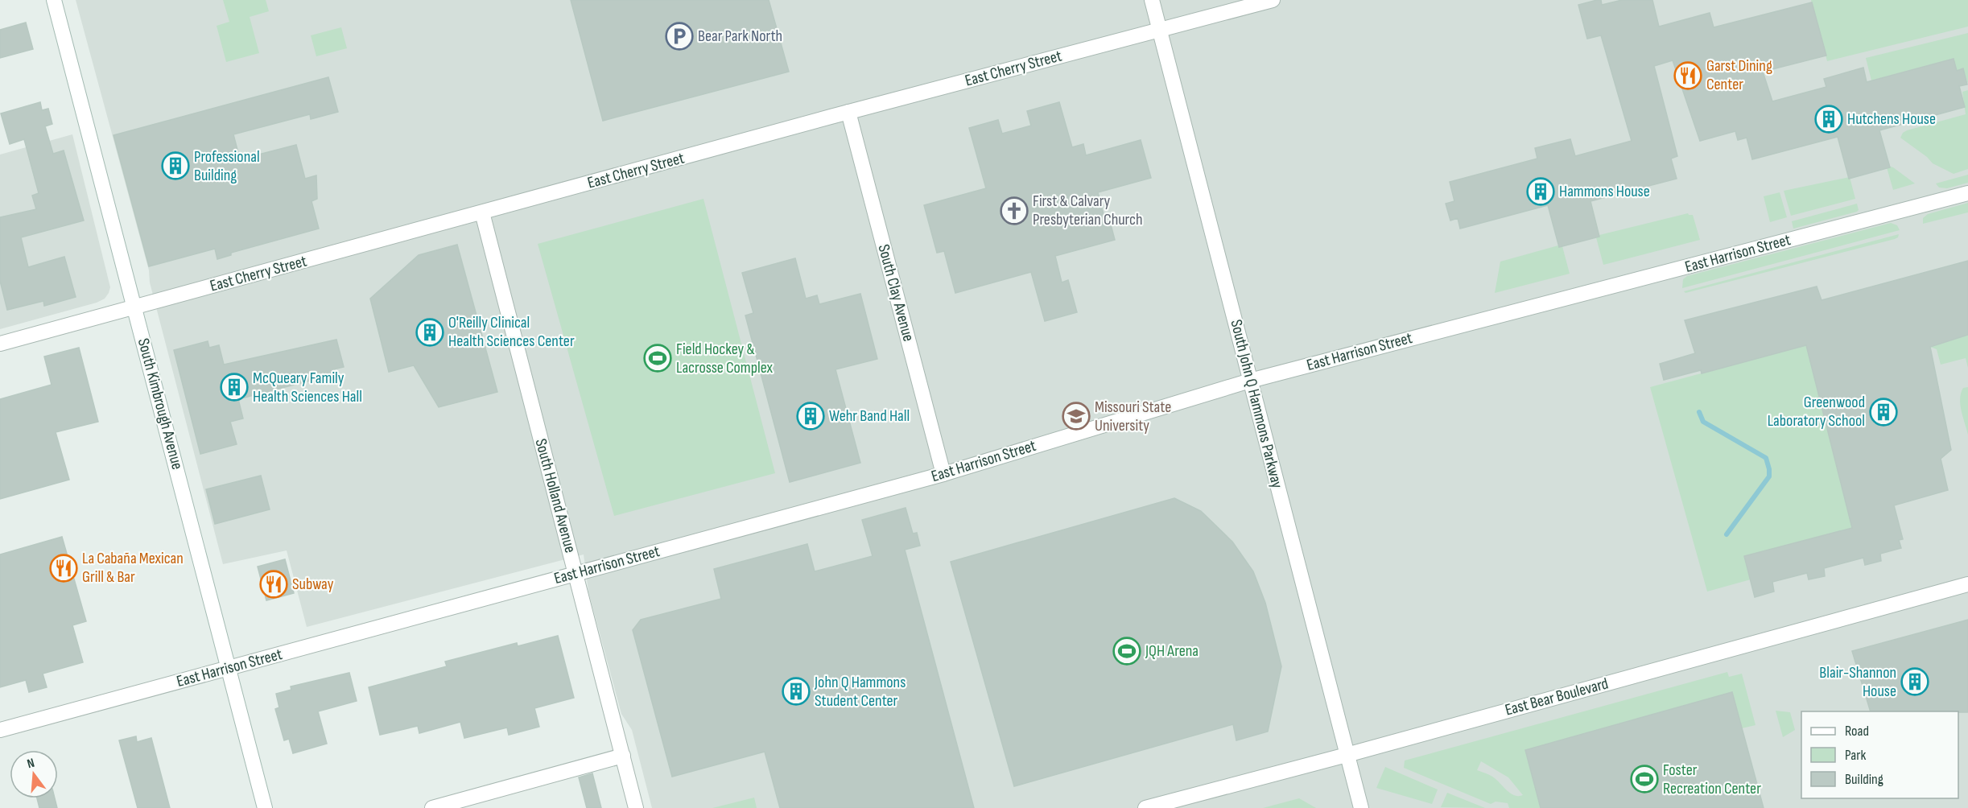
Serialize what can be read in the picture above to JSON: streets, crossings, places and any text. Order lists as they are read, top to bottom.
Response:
{
  "streets": {
    "street": [
      "East Cherry Street",
      "East Harrison Street",
      "South Clay Avenue",
      "South Kimbrough Avenue",
      "South John Q Hammons Parkway",
      "South Holland Avenue",
      "East Bear Boulevard"
    ]
  },
  "crossings": [
    ["East Cherry Street", "South Clay Avenue"],
    ["East Cherry Street", "South Kimbrough Avenue"],
    ["East Cherry Street", "South John Q Hammons Parkway"],
    ["East Cherry Street", "South Holland Avenue"],
    ["East Harrison Street", "South Clay Avenue"],
    ["East Harrison Street", "South Kimbrough Avenue"],
    ["East Harrison Street", "South John Q Hammons Parkway"],
    ["East Harrison Street", "South Holland Avenue"],
    ["South John Q Hammons Parkway", "East Bear Boulevard"]
  ],
  "places": {
    "parking": ["Bear Park North"],
    "restaurant": ["Garst Dining Center", "La Cabaña Mexican Grill & Bar", "Subway"],
    "building": [
      "Hutchens House",
      "Professional Building",
      "Hammons House",
      "O'Reilly Clinical Health Sciences Center",
      "McQueary Family Health Sciences Hall",
      "Greenwood Laboratory School",
      "Wehr Band Hall",
      "Blair-Shannon House",
      "John Q Hammons Student Center"
    ],
    "church": ["First & Calvary Presbyterian Church"],
    "sports": ["Field Hockey & Lacrosse Complex", "JQH Arena", "Foster Recreation Center"],
    "school or university": ["Missouri State University"]
  },
  "legend": ["Road", "Park", "Building"],
  "north": "top"
}
